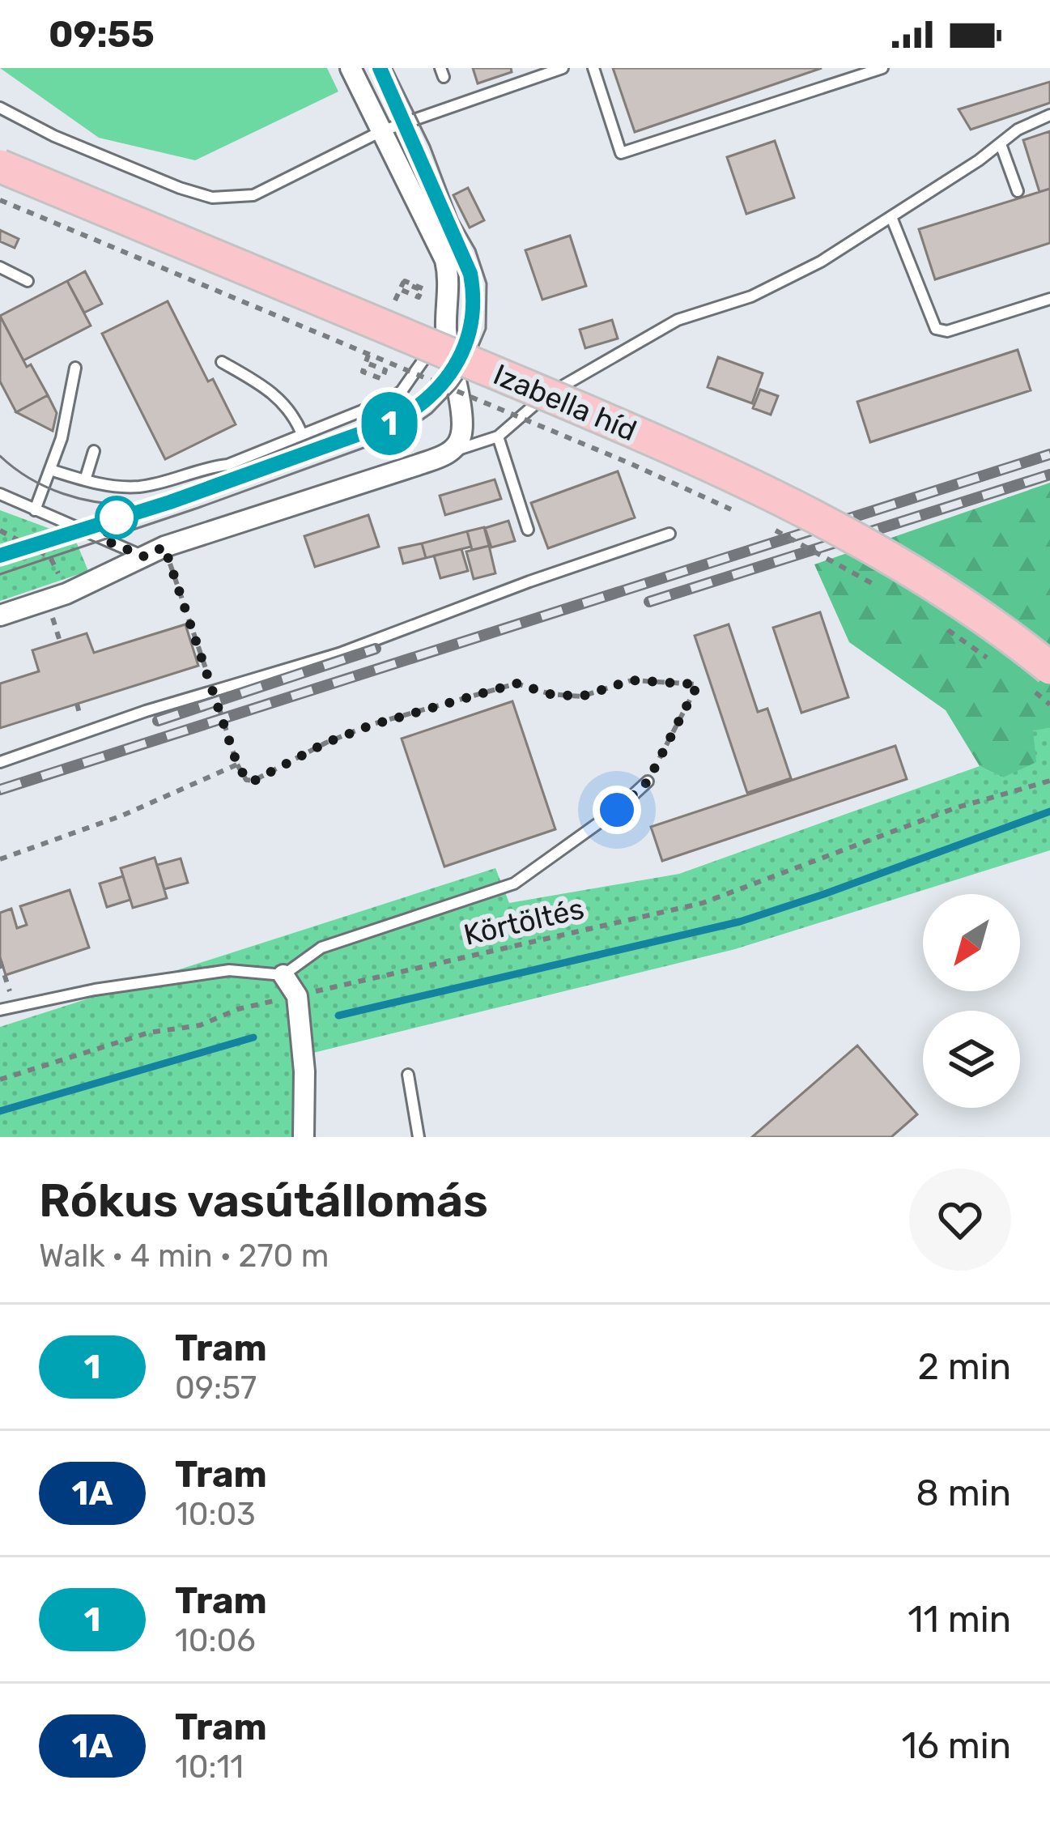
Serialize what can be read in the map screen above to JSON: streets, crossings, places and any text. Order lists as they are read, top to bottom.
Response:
{
  "streets": {
    "main road": ["Izabella híd"],
    "path": ["Körtöltés"]
  },
  "lines": ["tram line 1"],
  "north": "bottom left",
  "page": {
    "status": "09:55",
    "on_map": "1",
    "heading": ["Rókus vasútállomás", "Walk · 4 min · 270 m"],
    "list": [
      {
        "mark": "1",
        "name": "Tram",
        "note": "09:57",
        "value": "2 min"
      },
      {
        "mark": "1A",
        "name": "Tram",
        "note": "10:03",
        "value": "8 min"
      },
      {
        "mark": "1",
        "name": "Tram",
        "note": "10:06",
        "value": "11 min"
      },
      {
        "mark": "1A",
        "name": "Tram",
        "note": "10:11",
        "value": "16 min"
      }
    ]
  }
}
